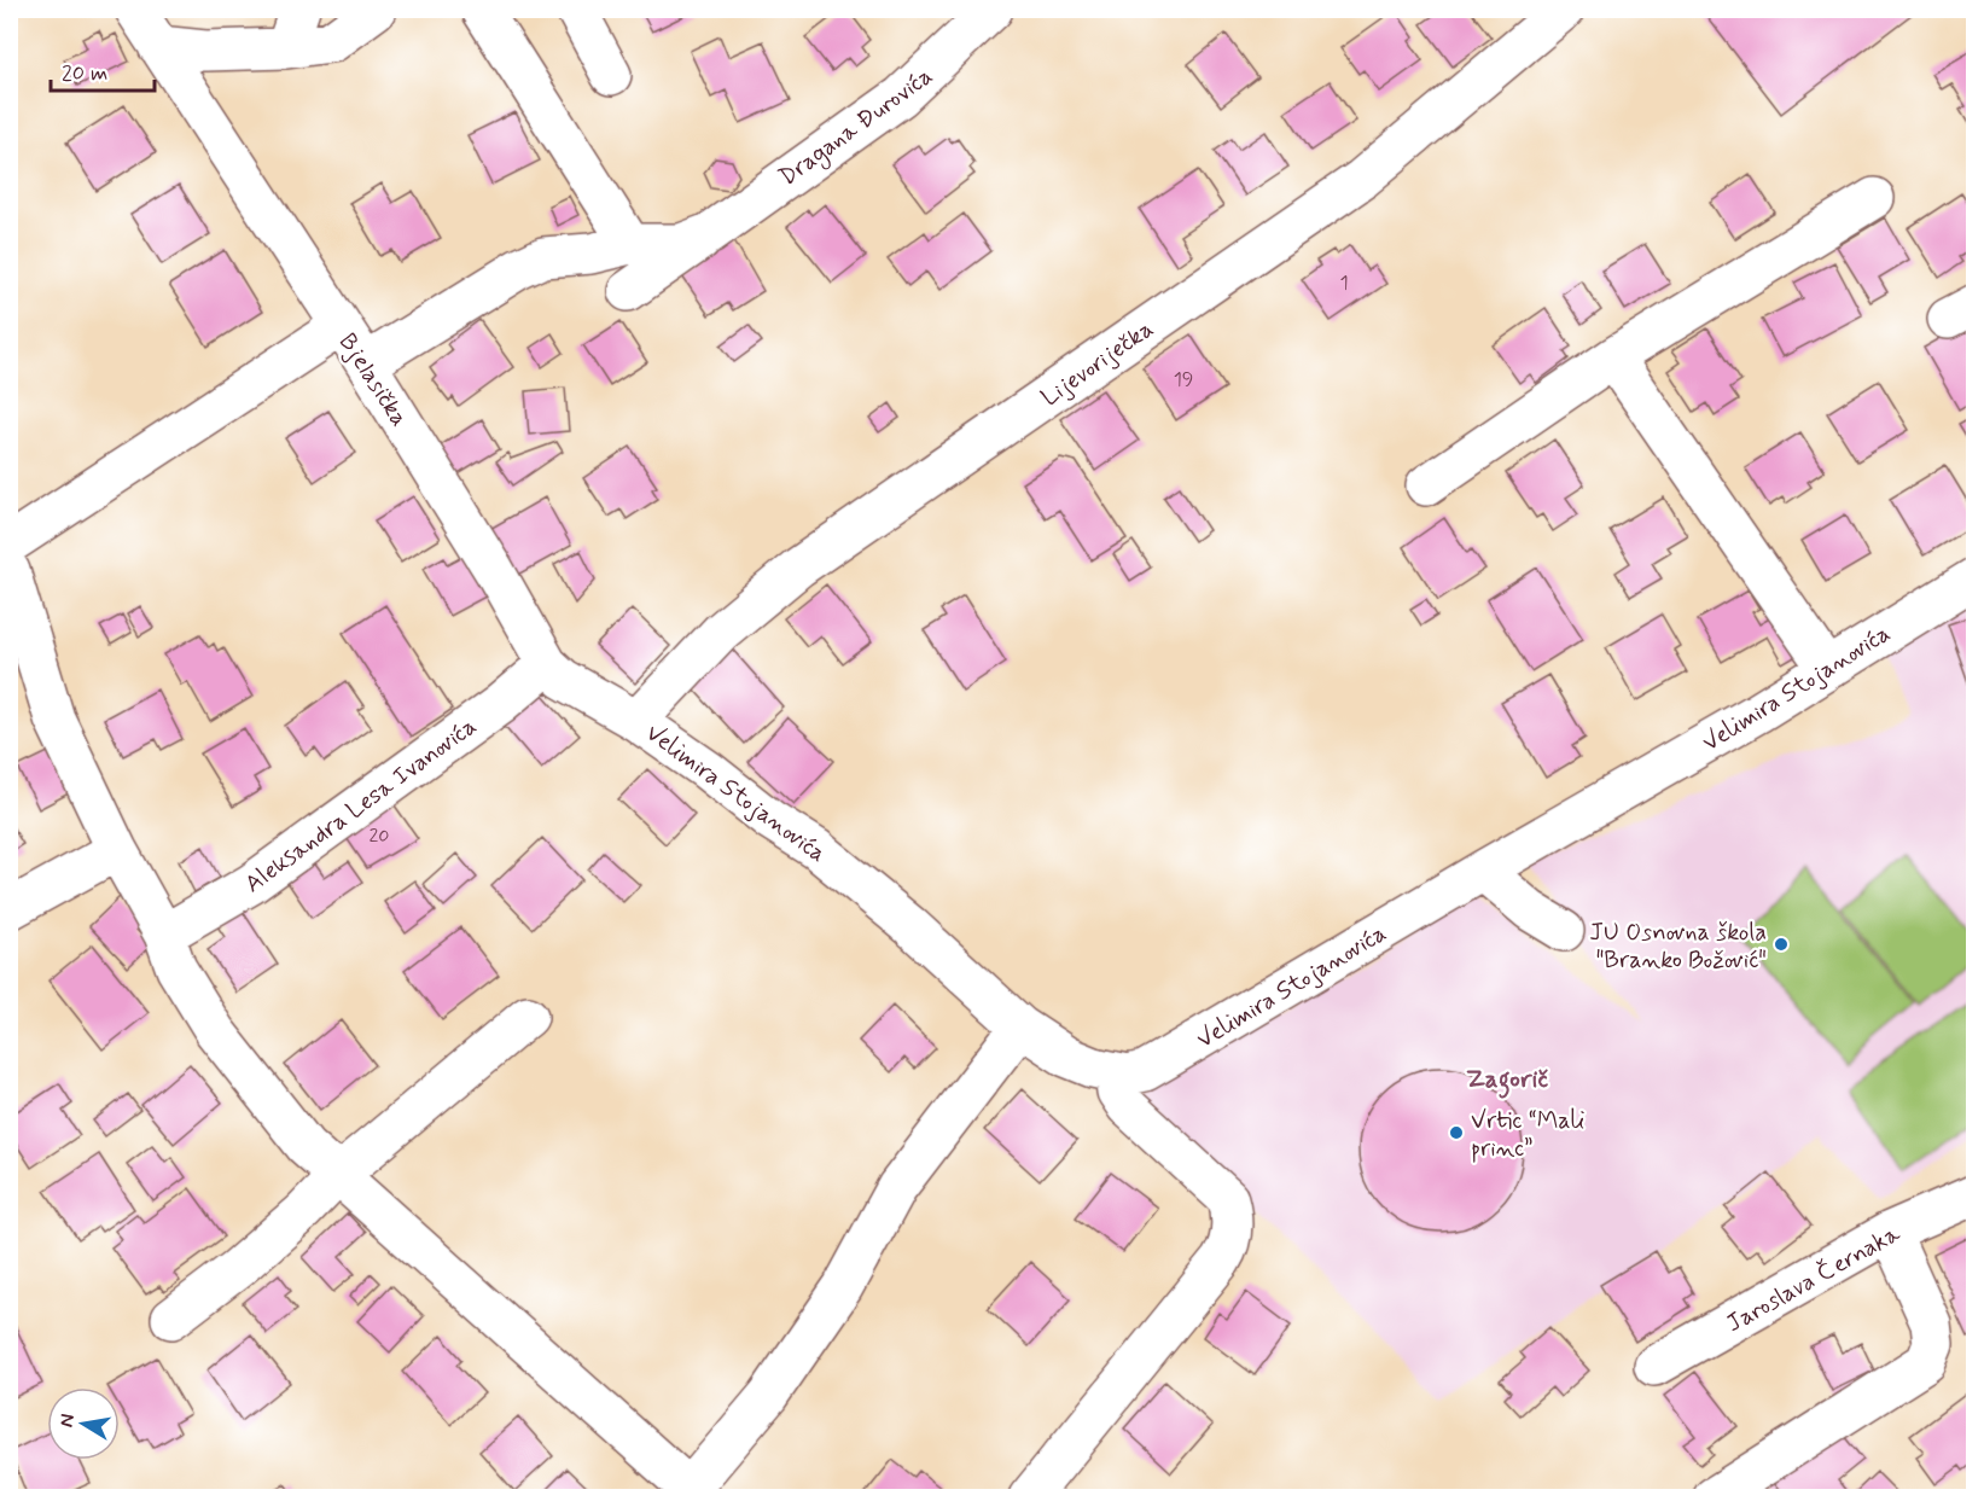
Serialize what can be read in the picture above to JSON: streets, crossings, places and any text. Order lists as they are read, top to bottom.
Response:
{
  "streets": {
    "street": [
      "Dragana Đurovića",
      "Lijevoriječka",
      "Bjelasička",
      "Velimira Stojanovića",
      "Aleksandra Lesa Ivanovića",
      "Jaroslava Černaka"
    ]
  },
  "crossings": [
    ["Dragana Đurovića", "Bjelasička"],
    ["Lijevoriječka", "Bjelasička"],
    ["Lijevoriječka", "Velimira Stojanovića"],
    ["Bjelasička", "Velimira Stojanovića"],
    ["Bjelasička", "Aleksandra Lesa Ivanovića"]
  ],
  "districts": ["Zagorič"],
  "places": ["JU Osnovna škola \"Branko Božović\"", "Vrtic “Mali princ”"],
  "house_numbers": ["1", "19", "20"],
  "scale_bar": "20 m",
  "north": "left"
}
